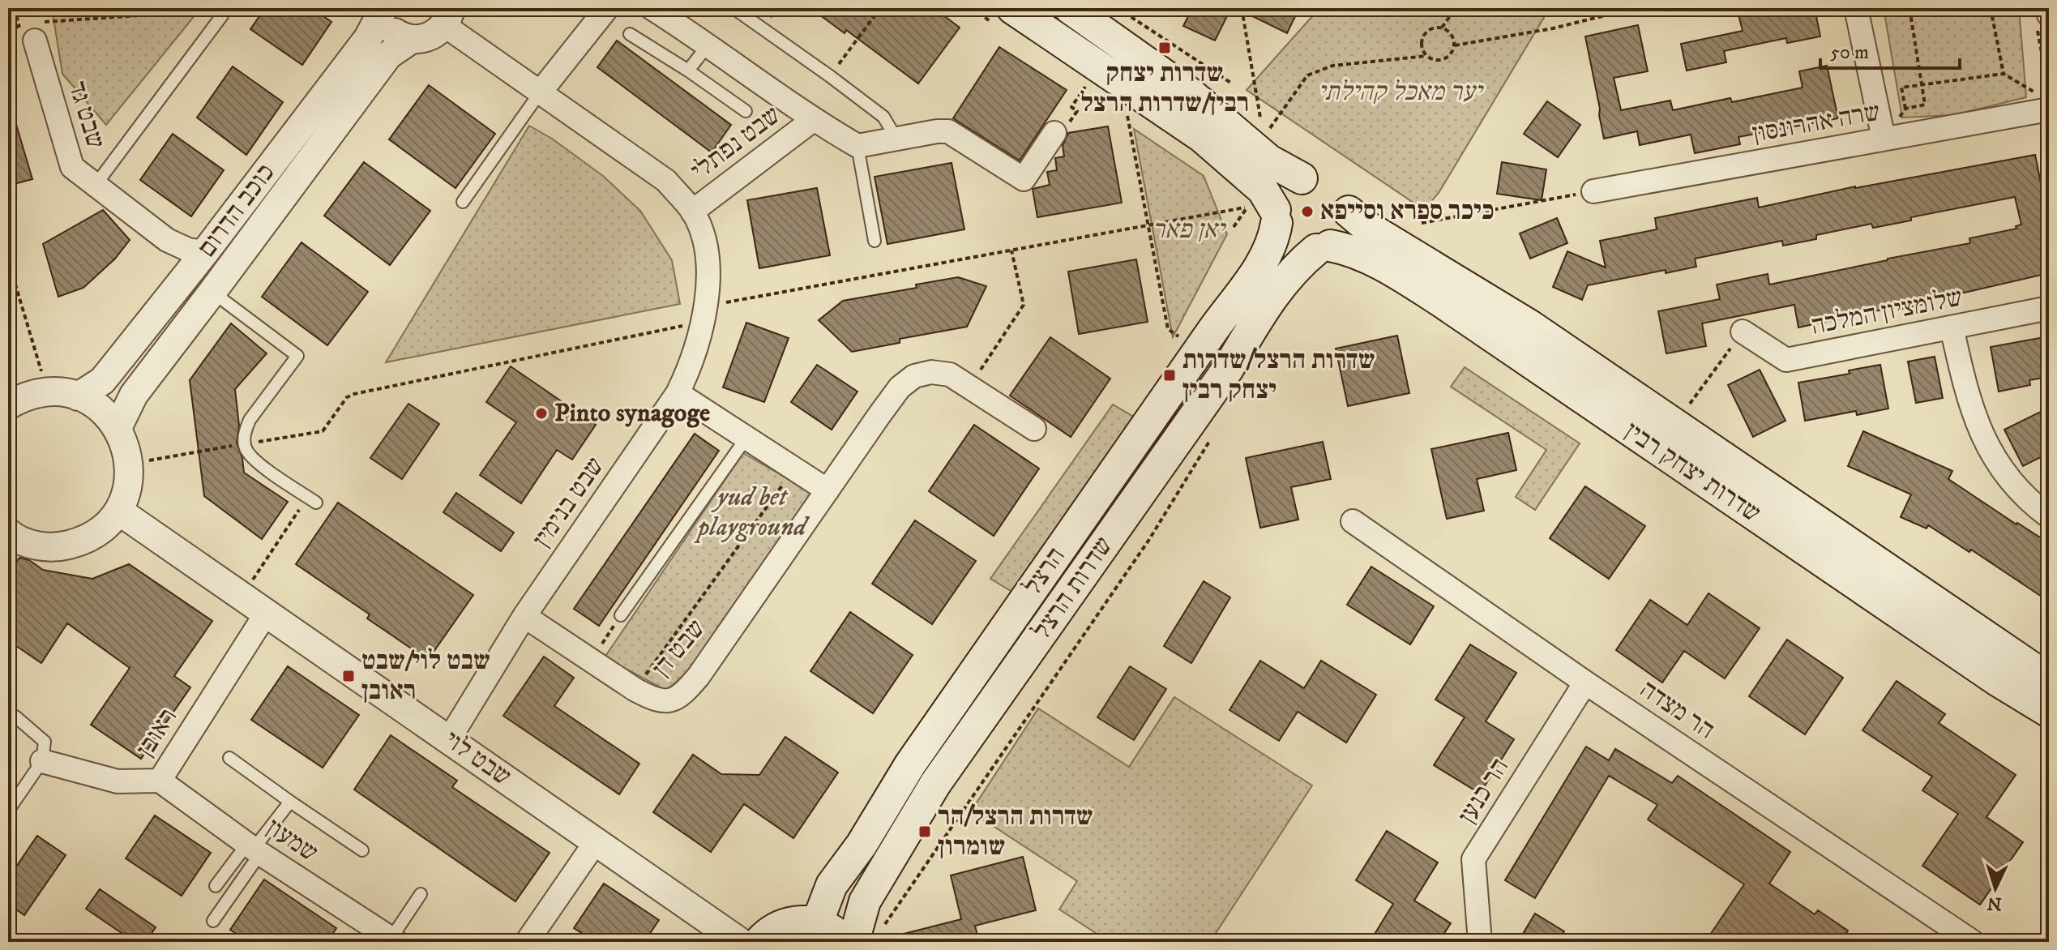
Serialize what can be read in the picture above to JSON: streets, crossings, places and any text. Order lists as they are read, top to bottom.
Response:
{
  "streets": {
    "main road": ["שדרות יצחק רבין", "הרצל", "שדרות הרצל"],
    "street": [
      "שבט גד",
      "שרה אהרונסון",
      "שבט נפתלי",
      "כוכב הדרום",
      "שלומציון המלכה",
      "שבט בנימין",
      "שבט דן",
      "הר מצדה",
      "ראובן",
      "שבט לוי",
      "הר כנען",
      "שמעון"
    ]
  },
  "crossings": [
    ["שבט גד", "כוכב הדרום"],
    ["שבט נפתלי", "שבט בנימין"],
    ["כוכב הדרום", "שבט בנימין"],
    ["שדרות יצחק רבין", "הרצל"],
    ["שדרות יצחק רבין", "שדרות הרצל"],
    ["שבט בנימין", "שבט דן"],
    ["שבט בנימין", "שבט לוי"],
    ["הרצל", "שדרות הרצל"],
    ["הר מצדה", "הר כנען"],
    ["ראובן", "שבט לוי"],
    ["ראובן", "שמעון"]
  ],
  "parks": ["יער מאכל קהילתי", "יאן פאר", "yud bet playground"],
  "places": {
    "transit": [
      "שדרות יצחק רבין/שדרות הרצל",
      "שדרות הרצל/שדרות יצחק רבין",
      "שבט לוי/שבט ראובן",
      "שדרות הרצל/הר שומרון"
    ],
    "other": ["כיכר ספרא וסייפא", "Pinto synagoge"]
  },
  "scale_bar": "50 m",
  "north": "bottom"
}
